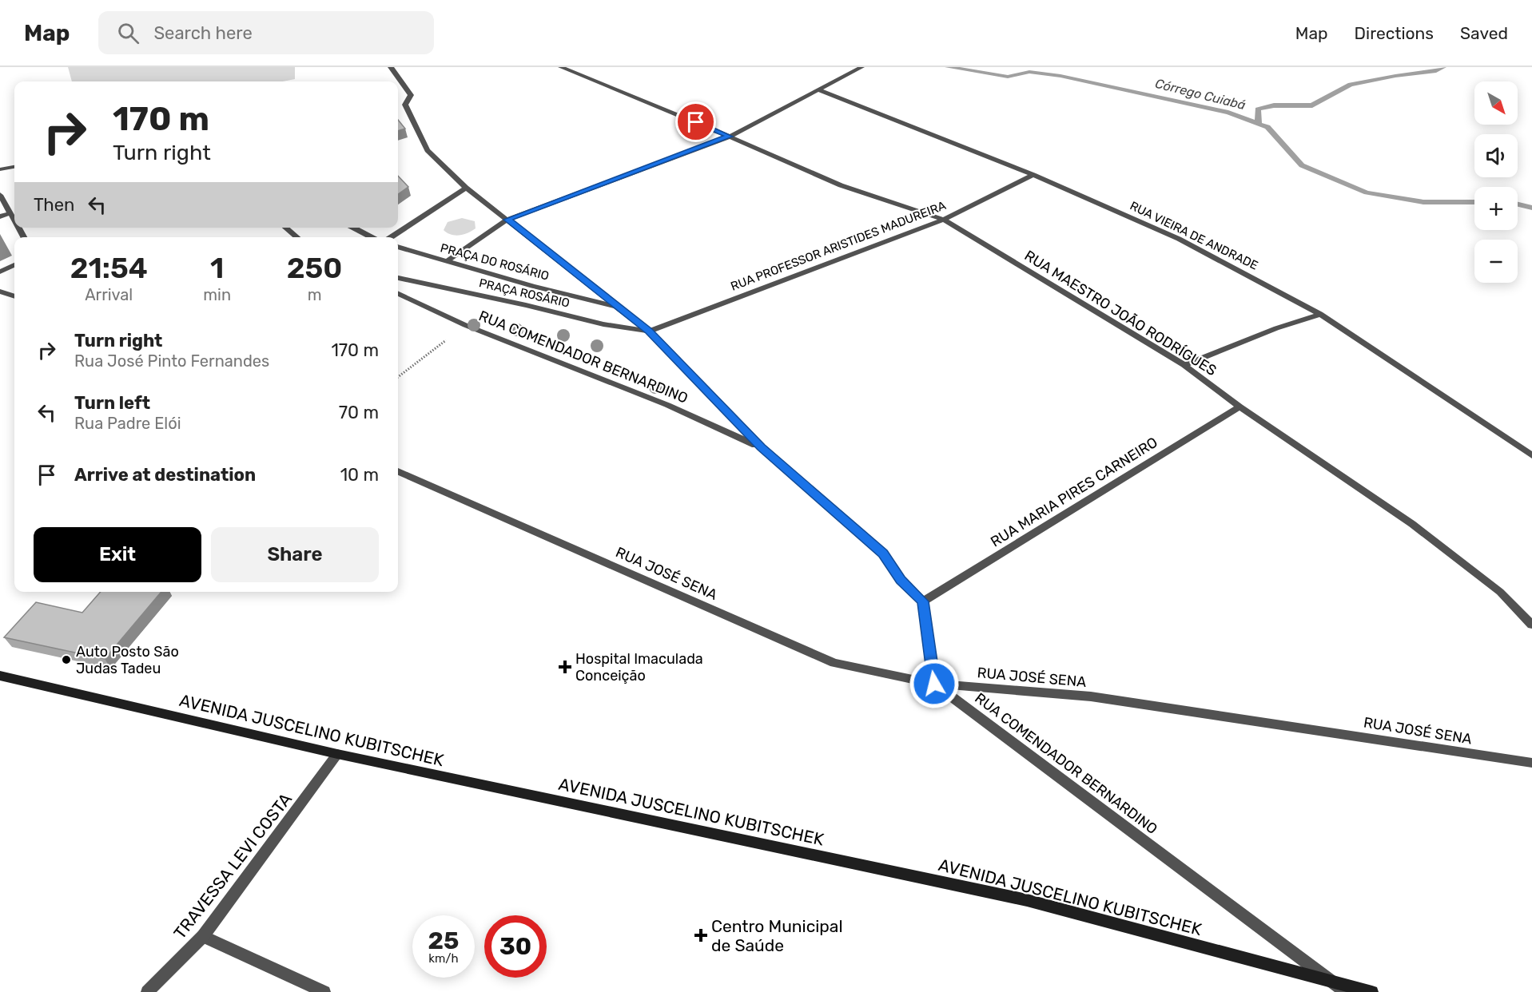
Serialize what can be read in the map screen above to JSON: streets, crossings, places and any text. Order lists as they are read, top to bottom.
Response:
{
  "streets": {
    "main road": ["AVENIDA JUSCELINO KUBITSCHEK"],
    "street": [
      "RUA VIEIRA DE ANDRADE",
      "RUA PROFESSOR ARISTIDES MADUREIRA",
      "PRAÇA DO ROSÁRIO",
      "PRAÇA ROSÁRIO",
      "RUA MAESTRO JOÃO RODRÍGUES",
      "RUA COMENDADOR BERNARDINO",
      "RUA MARIA PIRES CARNEIRO",
      "RUA JOSÉ SENA",
      "TRAVESSA LEVI COSTA"
    ]
  },
  "crossings": [
    ["RUA VIEIRA DE ANDRADE", "RUA PROFESSOR ARISTIDES MADUREIRA"],
    ["RUA PROFESSOR ARISTIDES MADUREIRA", "PRAÇA ROSÁRIO"],
    ["RUA PROFESSOR ARISTIDES MADUREIRA", "RUA MAESTRO JOÃO RODRÍGUES"],
    ["RUA PROFESSOR ARISTIDES MADUREIRA", "RUA COMENDADOR BERNARDINO"],
    ["PRAÇA DO ROSÁRIO", "RUA COMENDADOR BERNARDINO"],
    ["PRAÇA ROSÁRIO", "RUA COMENDADOR BERNARDINO"],
    ["RUA MAESTRO JOÃO RODRÍGUES", "RUA MARIA PIRES CARNEIRO"],
    ["RUA COMENDADOR BERNARDINO", "RUA MARIA PIRES CARNEIRO"],
    ["RUA COMENDADOR BERNARDINO", "RUA JOSÉ SENA"],
    ["RUA COMENDADOR BERNARDINO", "AVENIDA JUSCELINO KUBITSCHEK"],
    ["AVENIDA JUSCELINO KUBITSCHEK", "TRAVESSA LEVI COSTA"]
  ],
  "water": ["Córrego Cuiabá"],
  "places": {
    "other": ["Auto Posto São Judas Tadeu"],
    "health": ["Hospital Imaculada Conceição", "Centro Municipal de Saúde"]
  },
  "north": "bottom right",
  "page": {
    "header": "Map",
    "search": "Search here",
    "nav": ["Map", "Directions", "Saved"],
    "map_buttons": ["+", "−"],
    "turn": ["170 m", "Turn right"],
    "then": "Then",
    "eta": [
      "21:54",
      "Arrival",
      "1",
      "min",
      "250",
      "m"
    ],
    "list": [
      {
        "name": "Turn right",
        "note": "Rua José Pinto Fernandes",
        "value": "170 m"
      },
      {
        "name": "Turn left",
        "note": "Rua Padre Elói",
        "value": "70 m"
      },
      {
        "name": "Arrive at destination",
        "value": "10 m"
      }
    ],
    "buttons": ["Exit", "Share"],
    "speed": "25 km/h",
    "limit": "30"
  }
}
